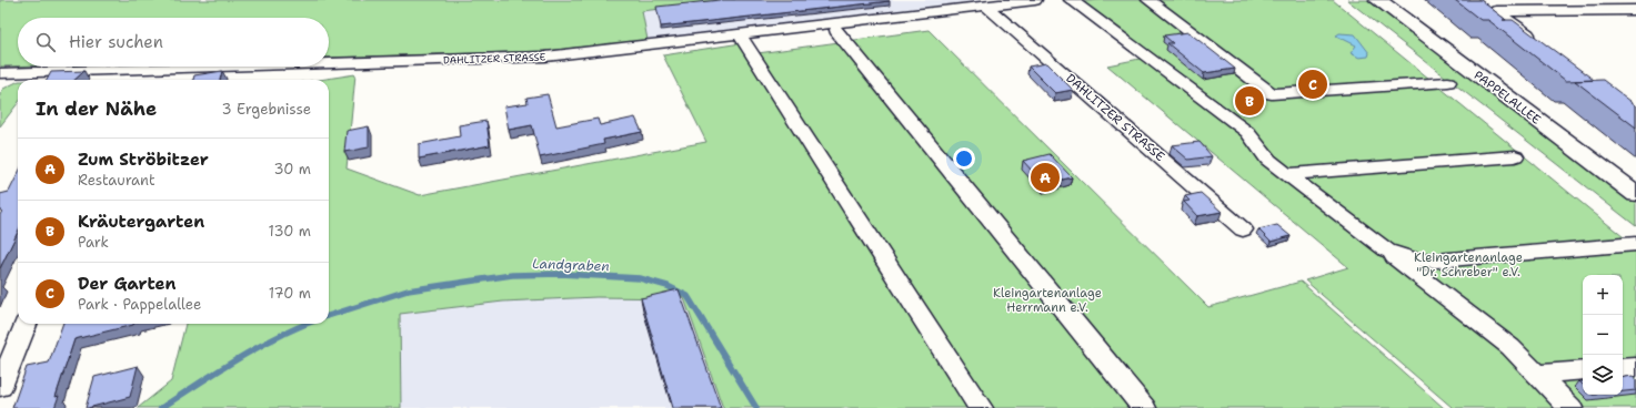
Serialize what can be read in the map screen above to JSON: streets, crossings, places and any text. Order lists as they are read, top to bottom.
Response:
{
  "streets": {
    "main road": ["PAPPELALLEE"],
    "street": ["DAHLITZER STRASSE"]
  },
  "water": ["Landgraben"],
  "parks": ["Kleingartenanlage \"Dr. Schreber\" e.V.", "Kleingartenanlage Herrmann e.V."],
  "page": {
    "search": "Hier suchen",
    "pins": ["C", "B", "A"],
    "heading": ["In der Nähe", "3 Ergebnisse"],
    "list": [
      {
        "mark": "A",
        "name": "Zum Ströbitzer",
        "note": "Restaurant",
        "value": "30 m"
      },
      {
        "mark": "B",
        "name": "Kräutergarten",
        "note": "Park",
        "value": "130 m"
      },
      {
        "mark": "C",
        "name": "Der Garten",
        "note": "Park · Pappelallee",
        "value": "170 m"
      }
    ],
    "map_buttons": ["+", "−"]
  }
}
